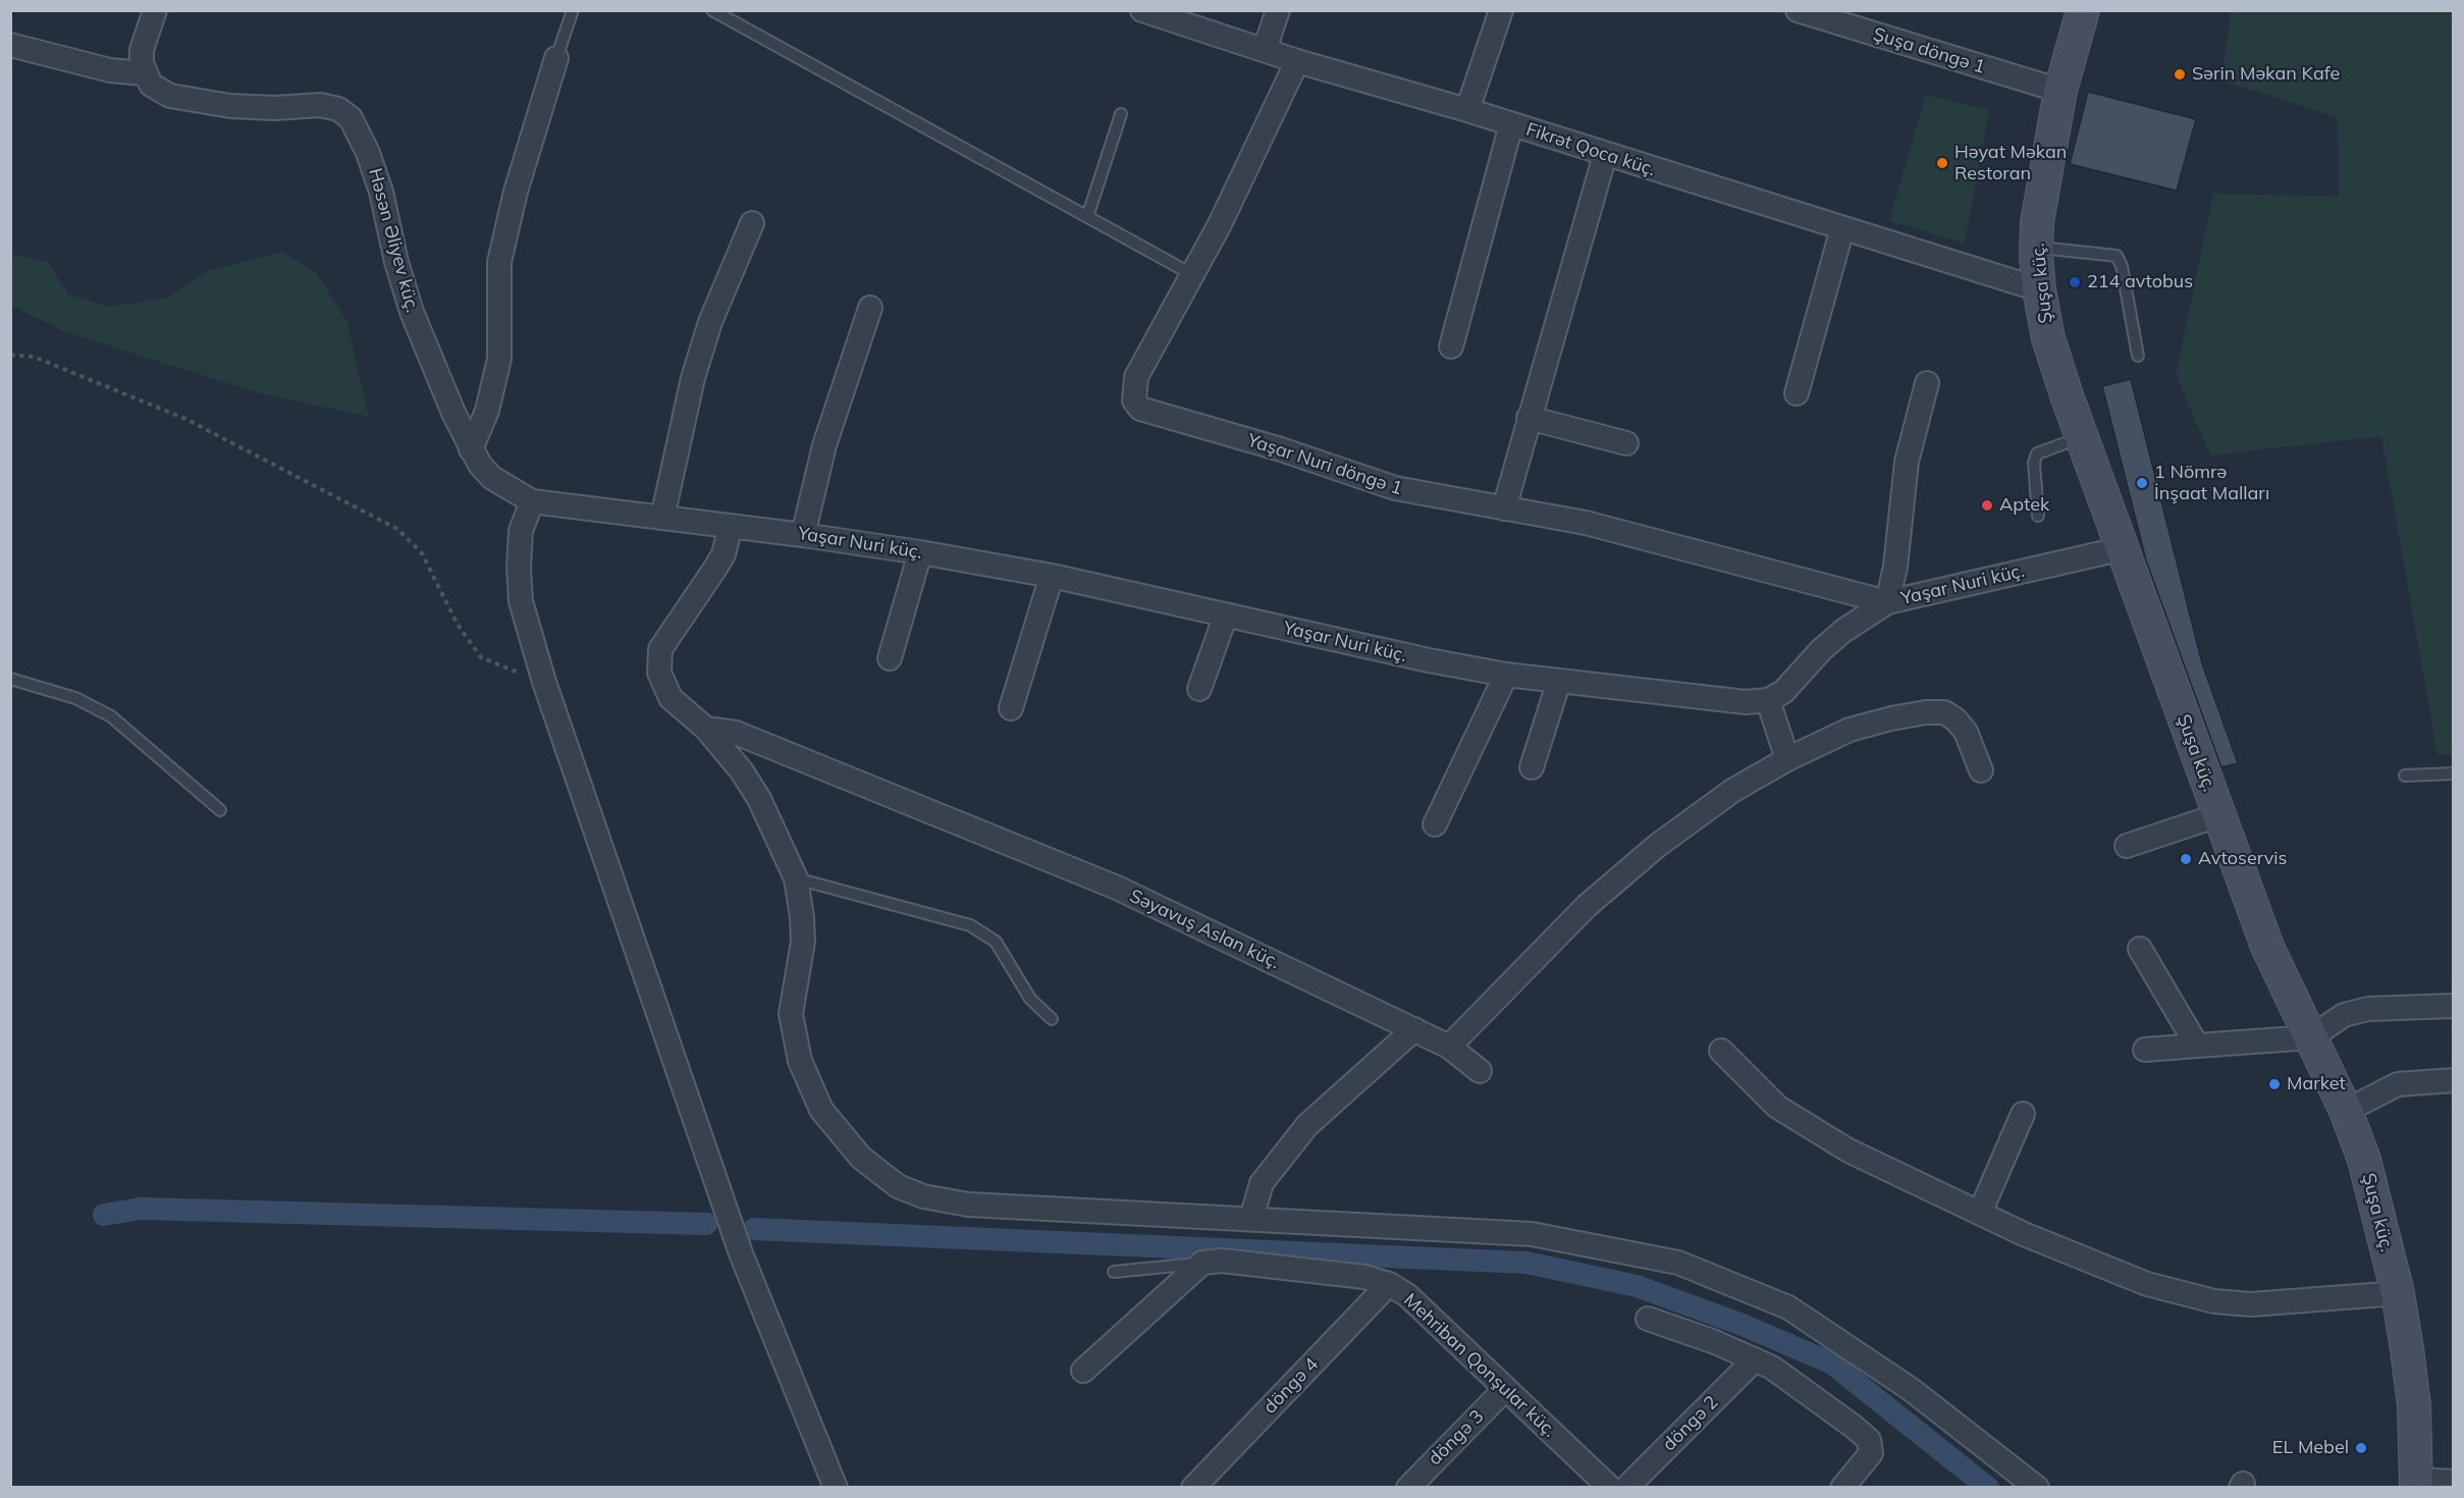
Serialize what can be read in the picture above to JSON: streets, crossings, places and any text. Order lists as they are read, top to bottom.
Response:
{
  "streets": {
    "street": [
      "Şuşa döngə 1",
      "Fikrət Qoca küç.",
      "Həsən Əliyev küç.",
      "Şuşa küç.",
      "Yaşar Nuri döngə 1",
      "Yaşar Nuri küç.",
      "Səyavuş Aslan küç.",
      "Mehriban Qonşular küç.",
      "döngə 4",
      "döngə 2",
      "döngə 3"
    ]
  },
  "crossings": [
    ["Şuşa döngə 1", "Şuşa küç."],
    ["Fikrət Qoca küç.", "Şuşa küç."],
    ["Fikrət Qoca küç.", "Yaşar Nuri döngə 1"],
    ["Həsən Əliyev küç.", "Yaşar Nuri küç."],
    ["Şuşa küç.", "Yaşar Nuri küç."],
    ["Yaşar Nuri döngə 1", "Yaşar Nuri küç."],
    ["Mehriban Qonşular küç.", "döngə 4"],
    ["Mehriban Qonşular küç.", "döngə 3"]
  ],
  "places": [
    "Sərin Məkan Kafe",
    "Həyat Məkan Restoran",
    "214 avtobus",
    "1 Nömrə İnşaat Malları",
    "Aptek",
    "Avtoservis",
    "Market",
    "EL Mebel"
  ]
}
